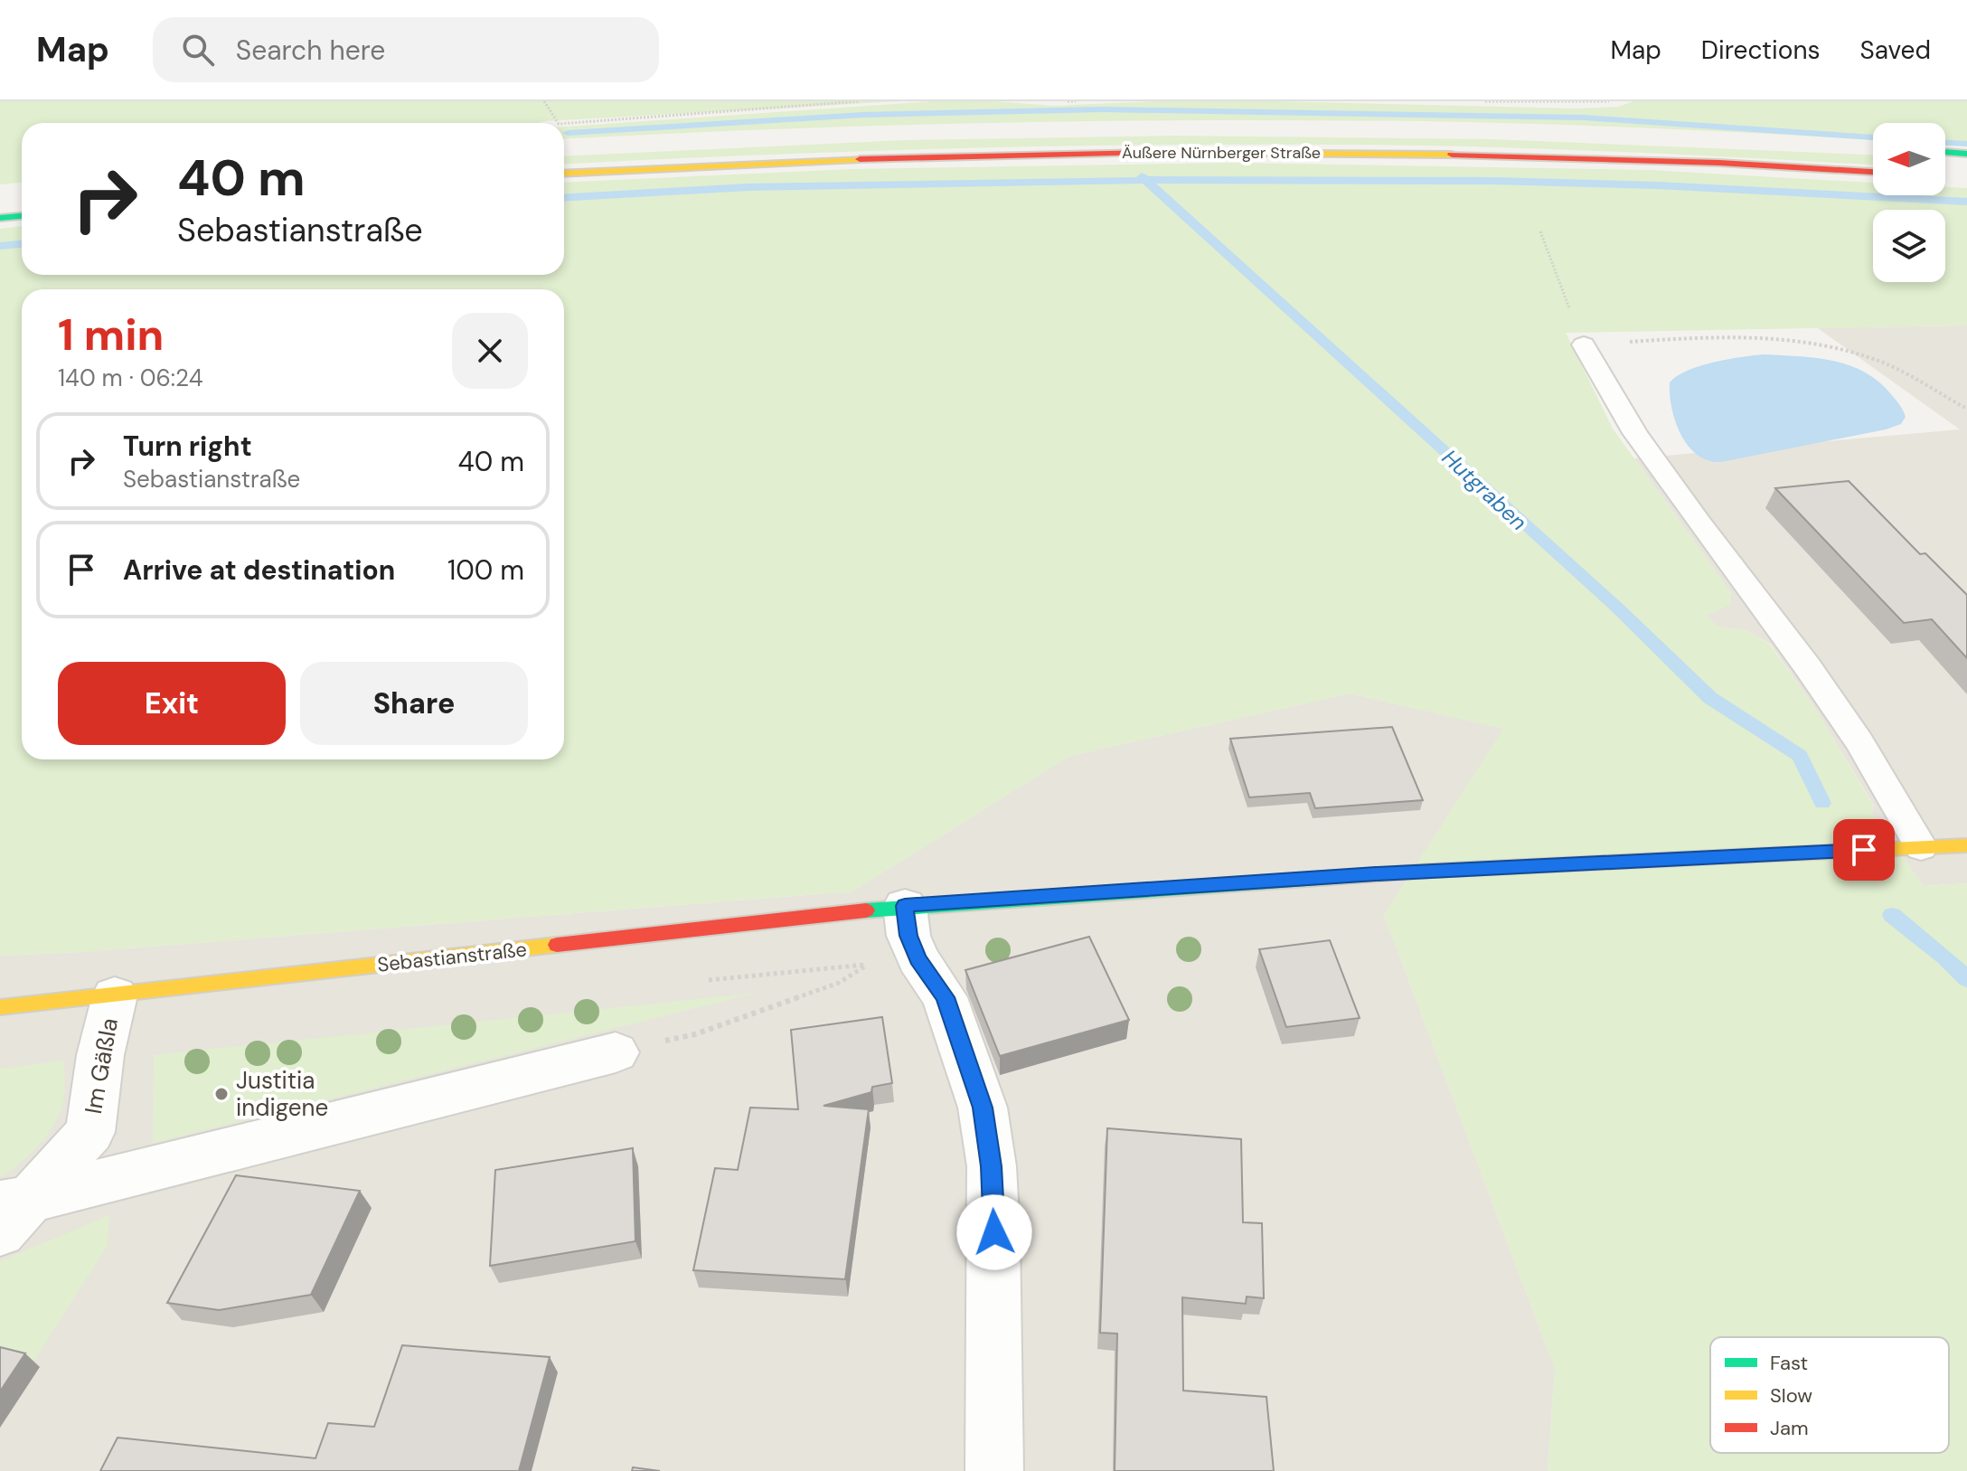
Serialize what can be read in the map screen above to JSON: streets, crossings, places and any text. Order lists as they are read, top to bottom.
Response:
{
  "streets": {
    "main road": ["Äußere Nürnberger Straße", "Sebastianstraße"],
    "street": ["Im Gäßla"]
  },
  "crossings": [
    ["Sebastianstraße", "Im Gäßla"]
  ],
  "water": ["Hutgraben"],
  "places": ["Justitia indigene"],
  "legend": ["Fast", "Slow", "Jam"],
  "north": "left",
  "page": {
    "header": "Map",
    "search": "Search here",
    "nav": ["Map", "Directions", "Saved"],
    "turn": ["40 m", "Sebastianstraße"],
    "heading": ["1 min", "140 m · 06:24"],
    "list": [
      {
        "name": "Turn right",
        "note": "Sebastianstraße",
        "value": "40 m"
      },
      {
        "name": "Arrive at destination",
        "value": "100 m"
      }
    ],
    "buttons": ["Exit", "Share"]
  }
}
